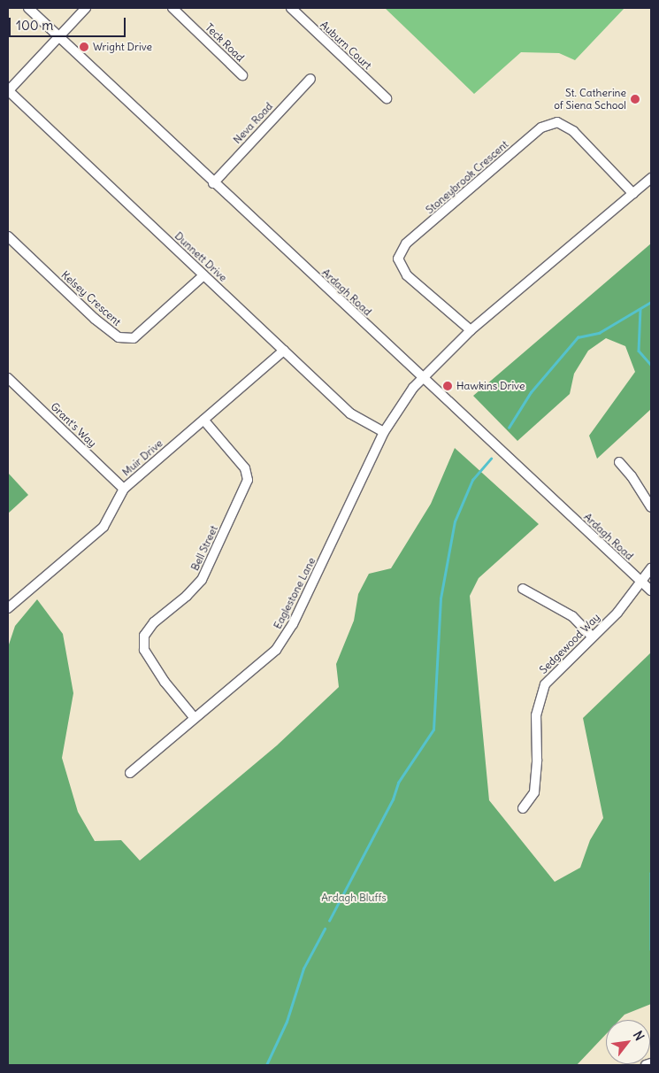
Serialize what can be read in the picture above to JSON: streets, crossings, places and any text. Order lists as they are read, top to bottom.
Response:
{
  "streets": {
    "street": [
      "Teck Road",
      "Auburn Court",
      "Neva Road",
      "Stoneybrook Crescent",
      "Dunnett Drive",
      "Ardagh Road",
      "Kelsey Crescent",
      "Grant's Way",
      "Muir Drive",
      "Bell Street",
      "Eaglestone Lane",
      "Sedgewood Way"
    ]
  },
  "crossings": [
    ["Neva Road", "Ardagh Road"],
    ["Dunnett Drive", "Kelsey Crescent"],
    ["Dunnett Drive", "Muir Drive"],
    ["Dunnett Drive", "Eaglestone Lane"],
    ["Ardagh Road", "Eaglestone Lane"],
    ["Ardagh Road", "Sedgewood Way"],
    ["Grant's Way", "Muir Drive"],
    ["Muir Drive", "Bell Street"],
    ["Bell Street", "Eaglestone Lane"]
  ],
  "parks": ["Ardagh Bluffs"],
  "places": ["Wright Drive", "St. Catherine of Siena School", "Hawkins Drive"],
  "scale_bar": "100 m",
  "north": "top right"
}
